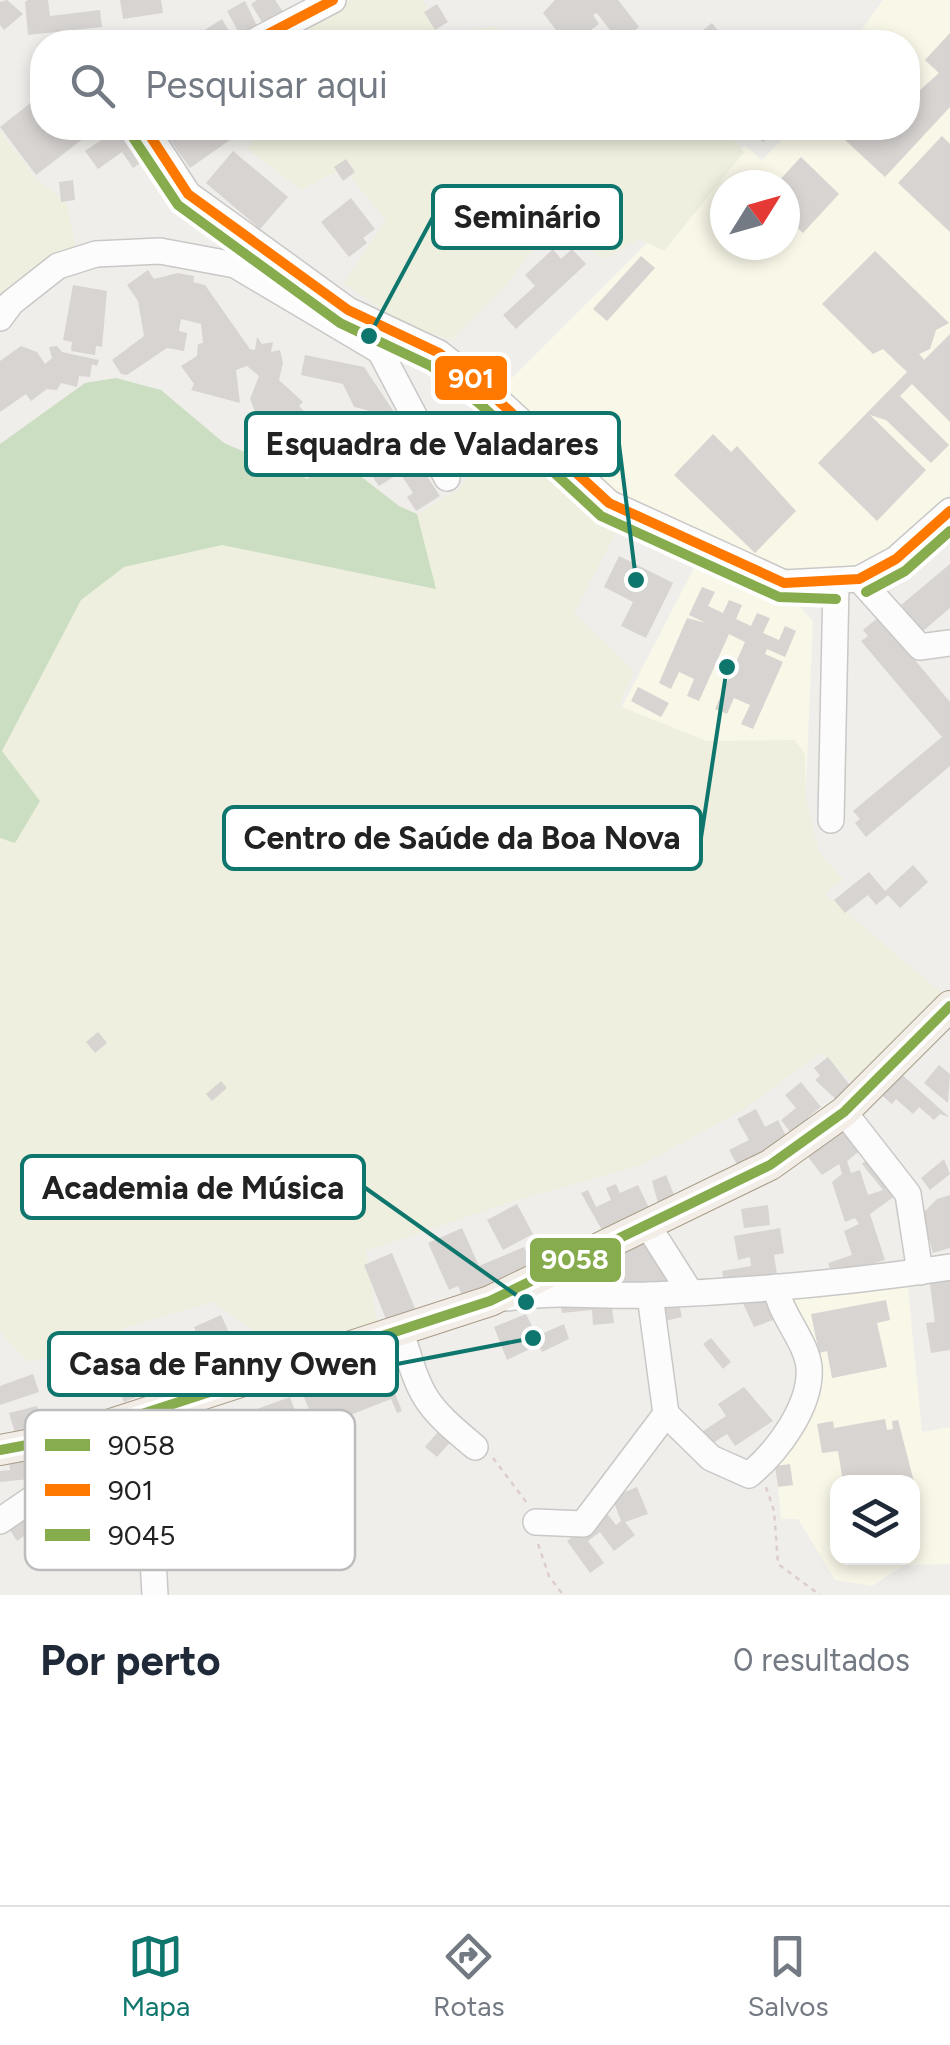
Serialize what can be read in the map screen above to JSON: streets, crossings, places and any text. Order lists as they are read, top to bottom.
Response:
{
  "places": [
    "Seminário",
    "Esquadra de Valadares",
    "Centro de Saúde da Boa Nova",
    "Academia de Música",
    "Casa de Fanny Owen"
  ],
  "lines": ["transit line 901", "transit line 9045", "transit line 9058"],
  "legend": ["9058", "901", "9045"],
  "north": "top right",
  "page": {
    "search": "Pesquisar aqui",
    "heading": ["Por perto", "0 resultados"],
    "nav": ["Mapa", "Rotas", "Salvos"]
  }
}
